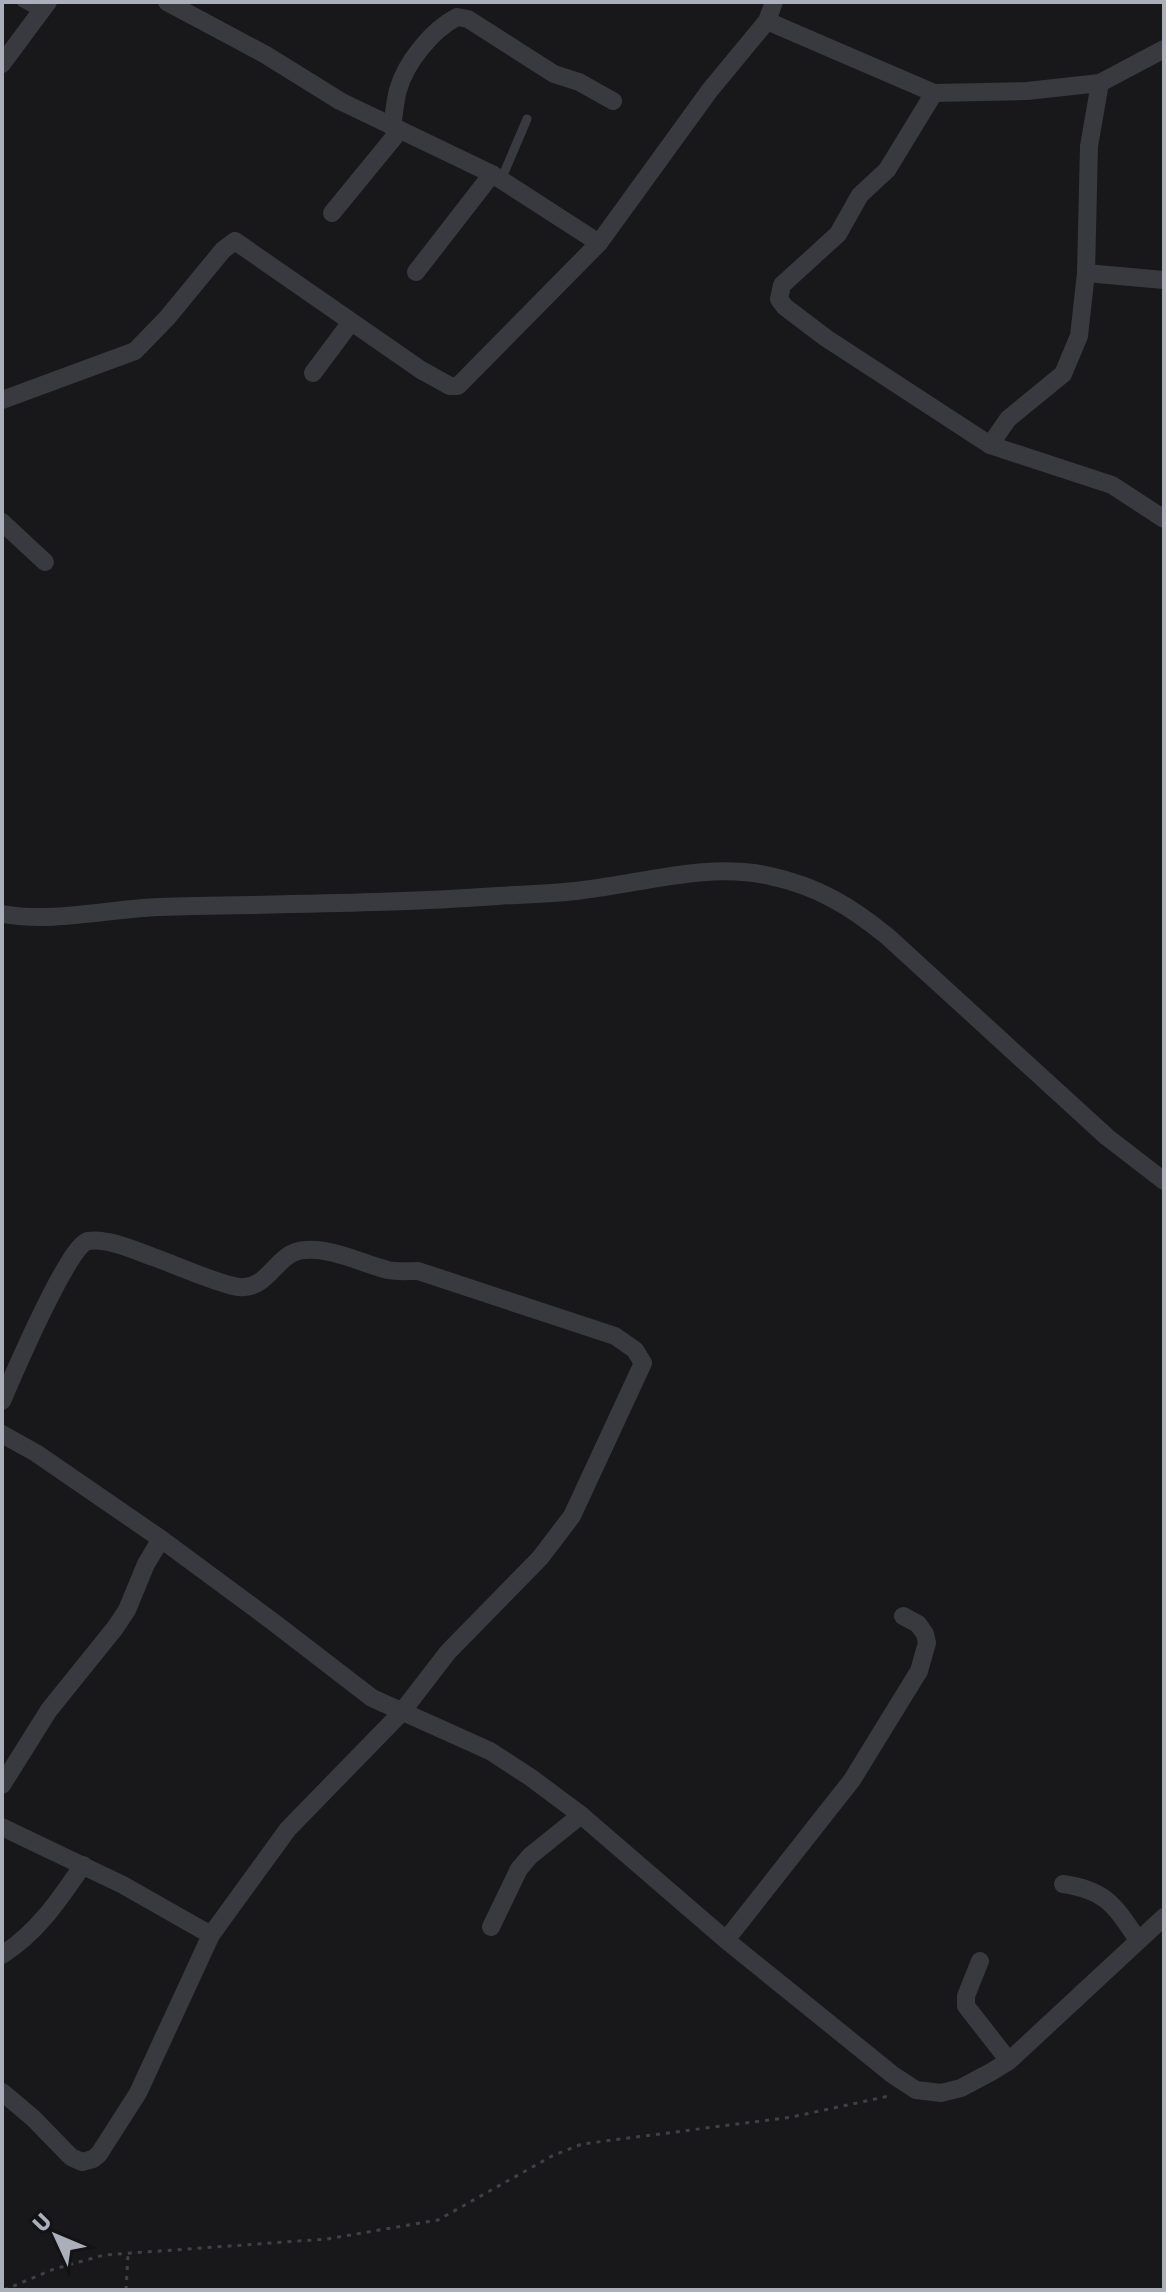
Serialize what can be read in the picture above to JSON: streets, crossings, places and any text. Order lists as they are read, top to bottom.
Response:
{
  "north": "top left"
}
